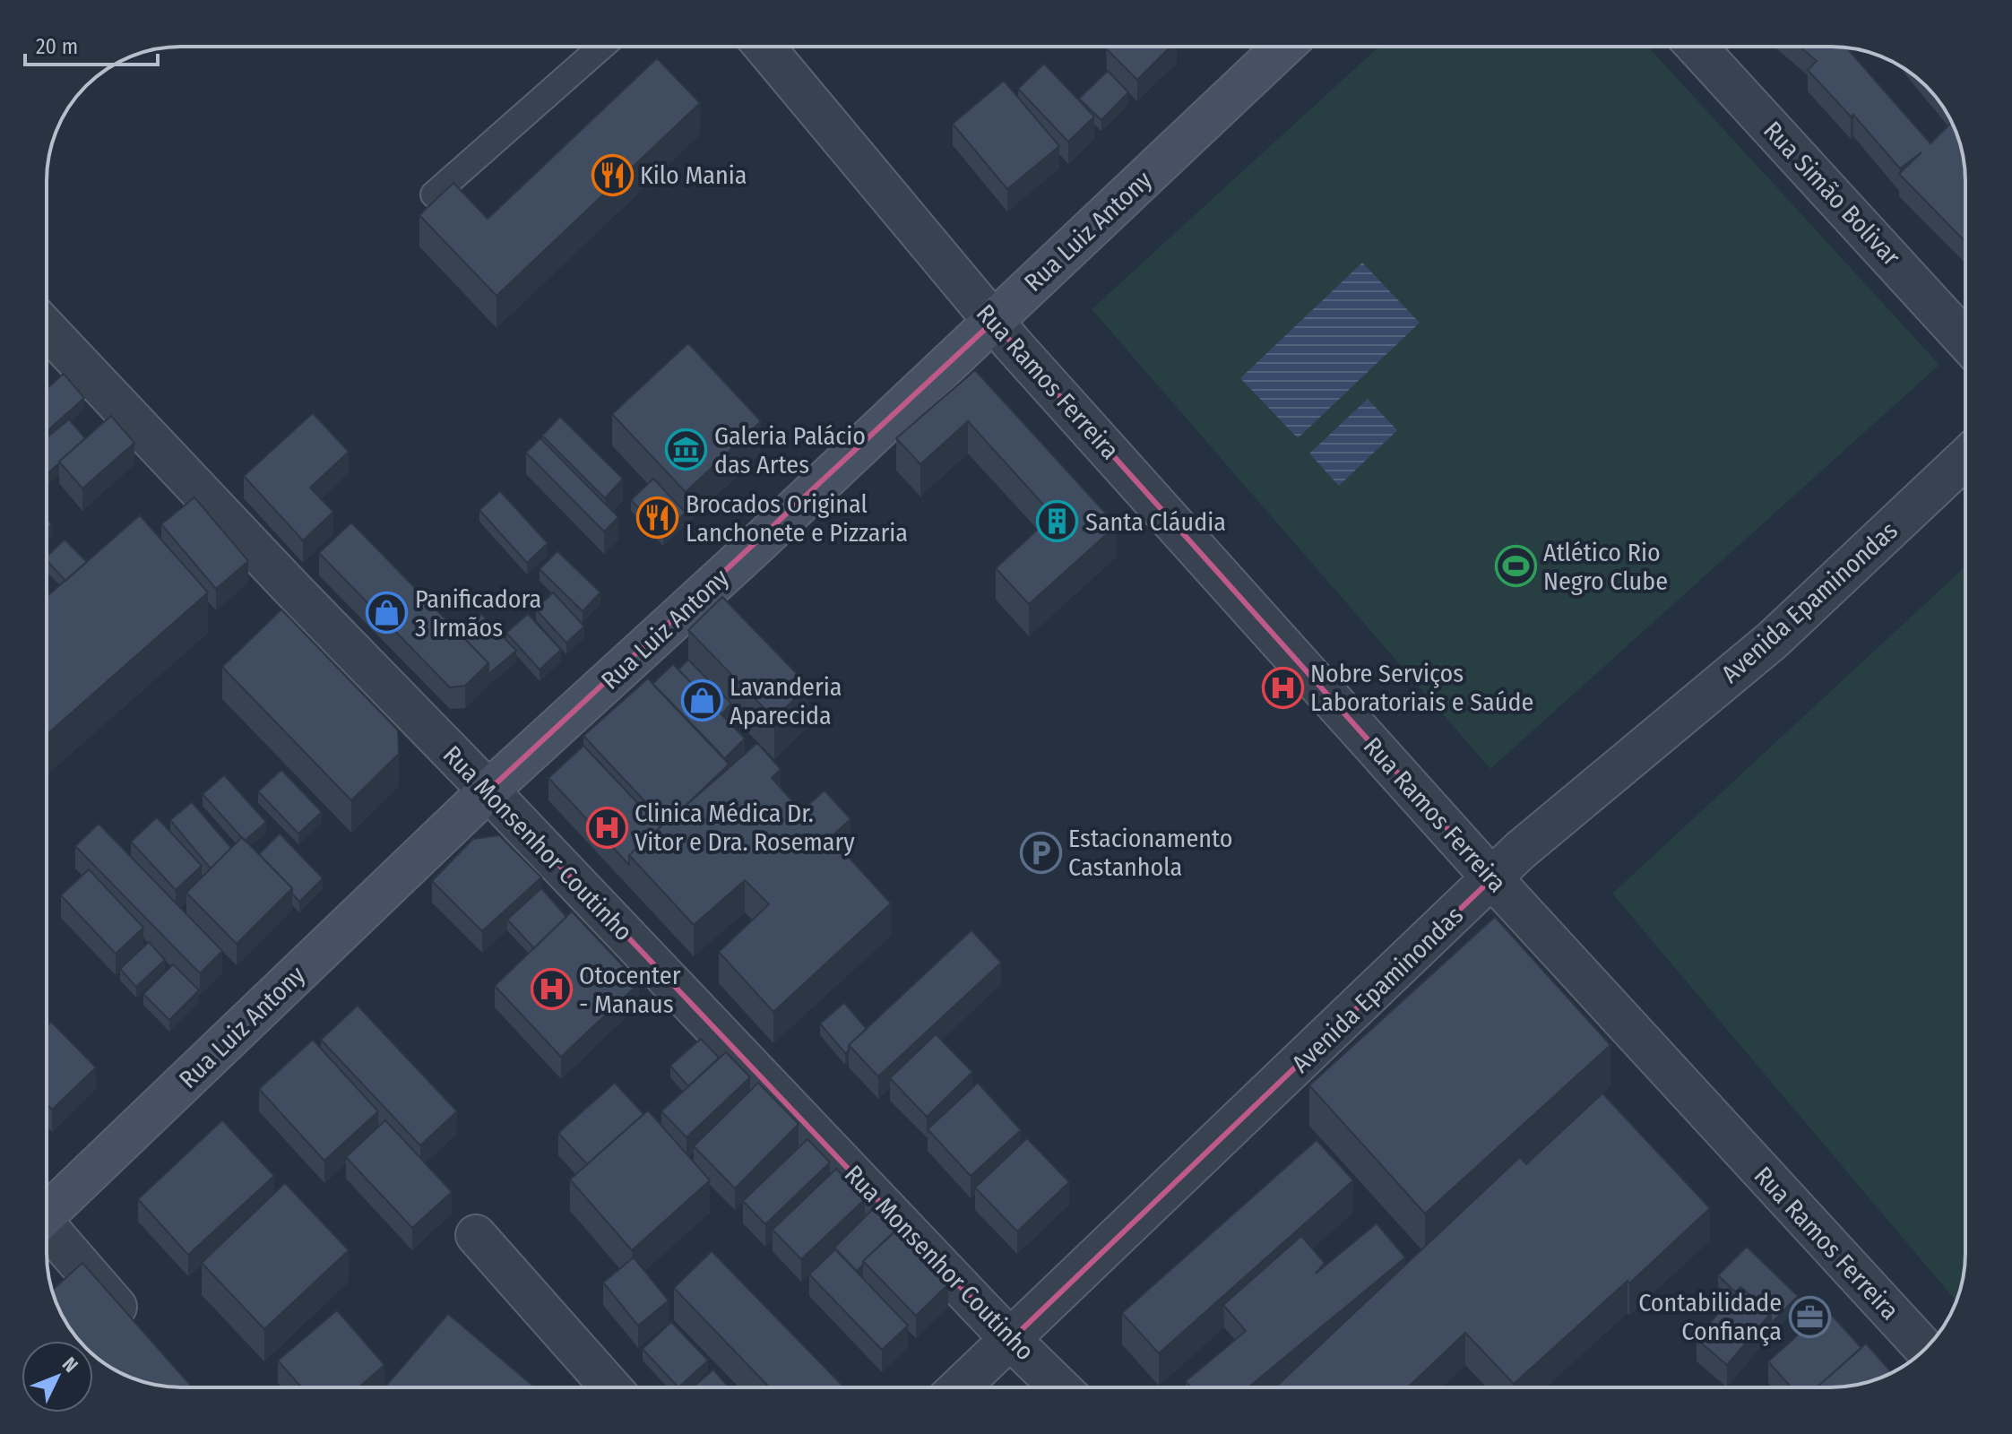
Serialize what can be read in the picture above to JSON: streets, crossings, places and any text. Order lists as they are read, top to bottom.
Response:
{
  "streets": {
    "main road": ["Rua Luiz Antony"],
    "street": [
      "Rua Simão Bolivar",
      "Rua Ramos Ferreira",
      "Avenida Epaminondas",
      "Rua Monsenhor Coutinho"
    ]
  },
  "crossings": [
    ["Rua Luiz Antony", "Rua Ramos Ferreira"],
    ["Rua Luiz Antony", "Rua Monsenhor Coutinho"],
    ["Rua Ramos Ferreira", "Avenida Epaminondas"],
    ["Avenida Epaminondas", "Rua Monsenhor Coutinho"]
  ],
  "places": {
    "restaurant": ["Kilo Mania", "Brocados Original Lanchonete e Pizzaria"],
    "museum": ["Galeria Palácio das Artes"],
    "building": ["Santa Cláudia"],
    "sports": ["Atlético Rio Negro Clube"],
    "shop": ["Panificadora 3 Irmãos", "Lavanderia Aparecida"],
    "hospital": ["Nobre Serviços Laboratoriais e Saúde", "Clinica Médica Dr. Vitor e Dra. Rosemary", "Otocenter - Manaus"],
    "parking": ["Estacionamento Castanhola"],
    "office": ["Contabilidade Confiança"]
  },
  "scale_bar": "20 m",
  "north": "top right"
}
